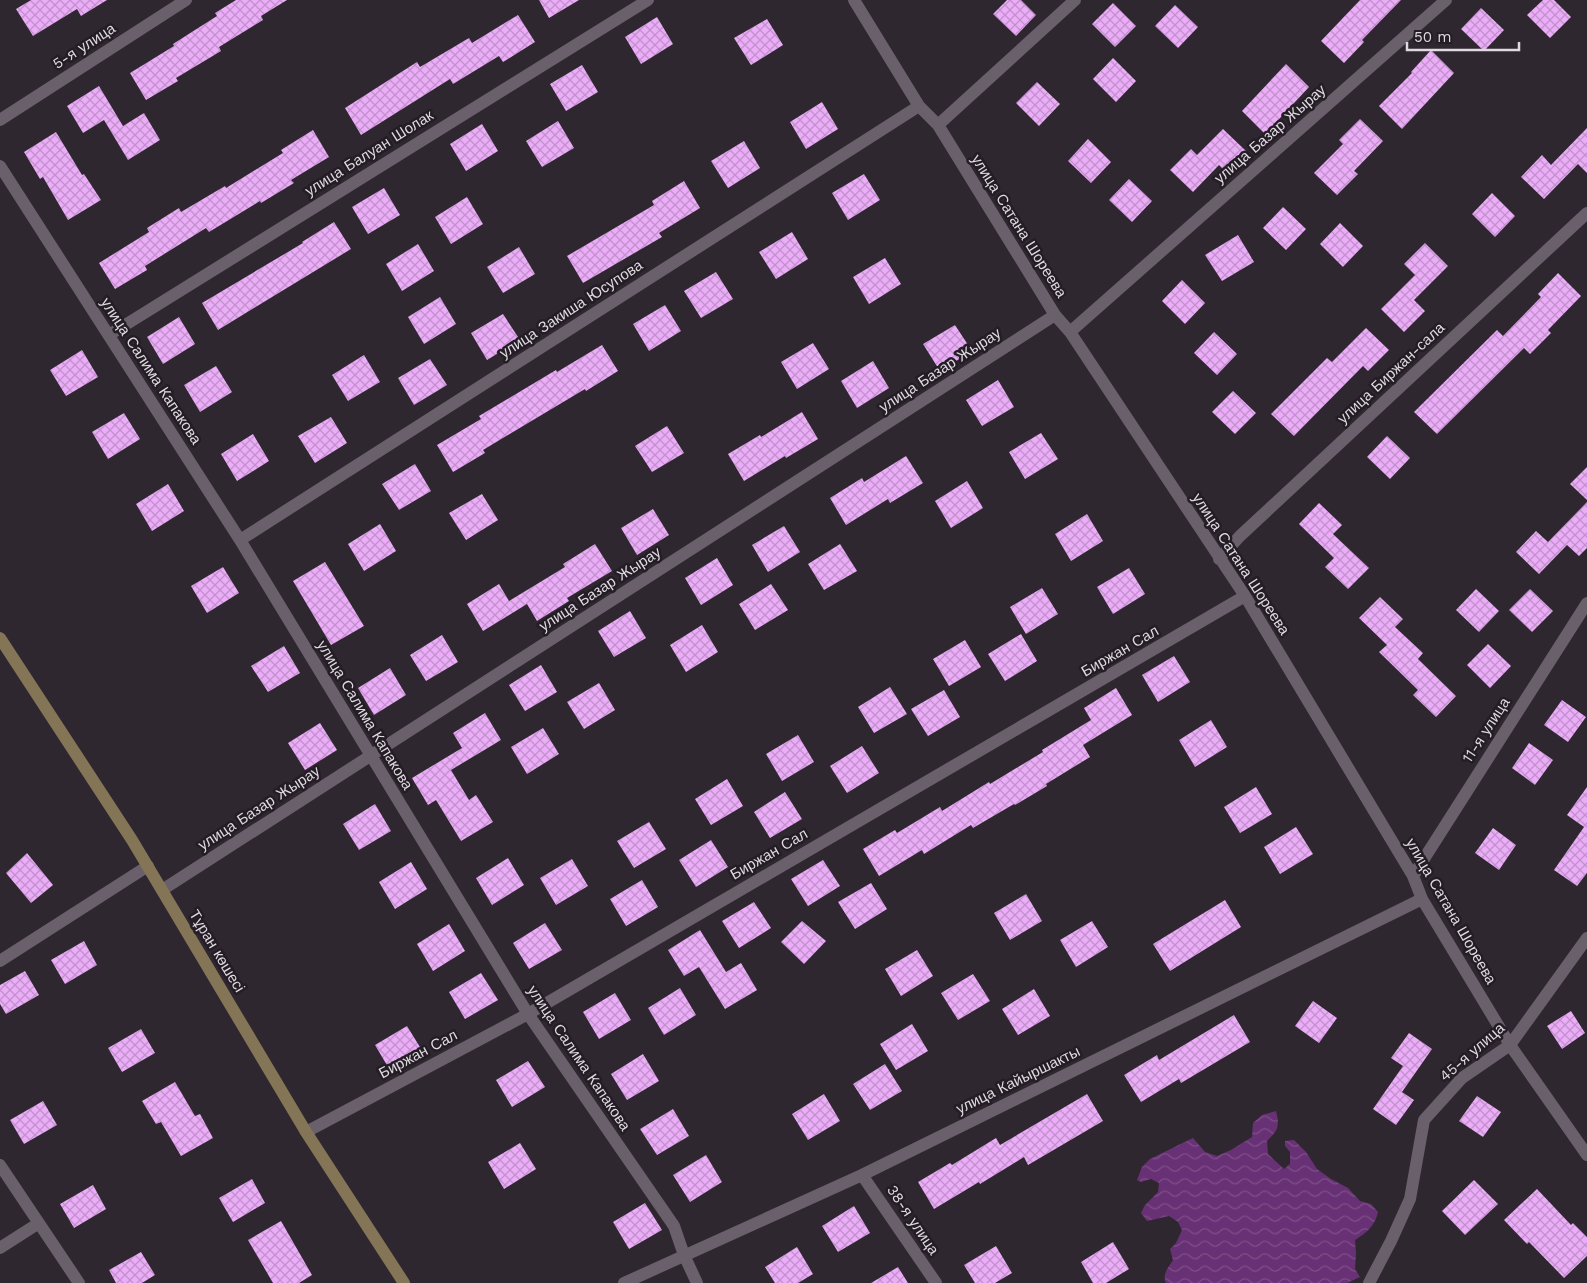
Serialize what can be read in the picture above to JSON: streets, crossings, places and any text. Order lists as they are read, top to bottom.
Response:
{
  "streets": {
    "street": [
      "5-я улица",
      "улица Базар Жырау",
      "улица Балуан Шолак",
      "улица Сатана Шореева",
      "улица Закиша Юсупова",
      "улица Салима Капакова",
      "улица Биржан-сала",
      "Биржан Сал",
      "11-я улица",
      "Тұран көшесі",
      "45-я улица",
      "улица Кайыршакты",
      "38-я улица"
    ]
  },
  "crossings": [
    ["улица Базар Жырау", "улица Сатана Шореева"],
    ["улица Базар Жырау", "улица Салима Капакова"],
    ["улица Базар Жырау", "Тұран көшесі"],
    ["улица Балуан Шолак", "улица Салима Капакова"],
    ["улица Сатана Шореева", "улица Закиша Юсупова"],
    ["улица Сатана Шореева", "улица Биржан-сала"],
    ["улица Сатана Шореева", "Биржан Сал"],
    ["улица Сатана Шореева", "11-я улица"],
    ["улица Сатана Шореева", "45-я улица"],
    ["улица Сатана Шореева", "улица Кайыршакты"],
    ["улица Закиша Юсупова", "улица Салима Капакова"],
    ["улица Салима Капакова", "Биржан Сал"],
    ["улица Салима Капакова", "улица Кайыршакты"],
    ["Биржан Сал", "Тұран көшесі"],
    ["улица Кайыршакты", "38-я улица"]
  ],
  "scale_bar": "50 m"
}
